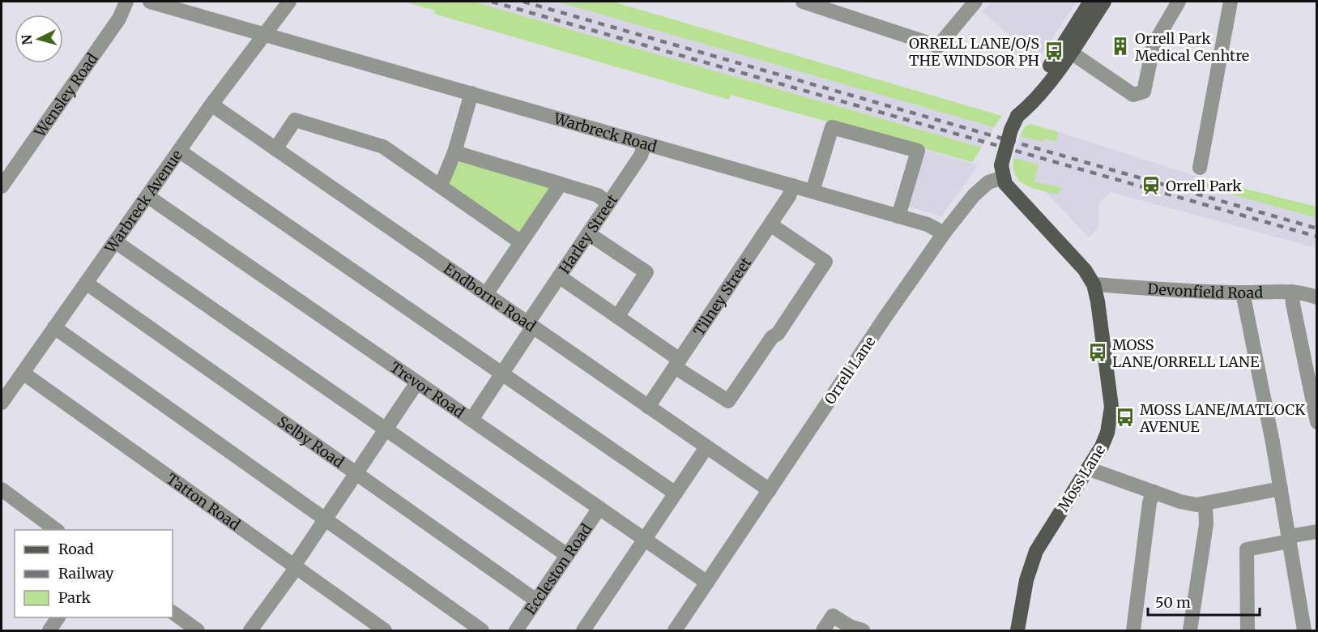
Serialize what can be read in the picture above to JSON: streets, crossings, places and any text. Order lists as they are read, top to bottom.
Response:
{
  "streets": {
    "main road": ["Moss Lane"],
    "street": [
      "Wensley Road",
      "Warbreck Road",
      "Warbreck Avenue",
      "Harley Street",
      "Devonfield Road",
      "Tilney Street",
      "Endborne Road",
      "Orrell Lane",
      "Trevor Road",
      "Selby Road",
      "Tatton Road",
      "Eccleston Road"
    ]
  },
  "crossings": [
    ["Warbreck Road", "Warbreck Avenue"],
    ["Warbreck Road", "Harley Street"],
    ["Warbreck Road", "Tilney Street"],
    ["Warbreck Road", "Orrell Lane"],
    ["Warbreck Avenue", "Endborne Road"],
    ["Warbreck Avenue", "Trevor Road"],
    ["Warbreck Avenue", "Selby Road"],
    ["Warbreck Avenue", "Tatton Road"],
    ["Harley Street", "Endborne Road"],
    ["Harley Street", "Trevor Road"],
    ["Devonfield Road", "Moss Lane"],
    ["Tilney Street", "Endborne Road"],
    ["Endborne Road", "Orrell Lane"],
    ["Orrell Lane", "Trevor Road"],
    ["Orrell Lane", "Moss Lane"],
    ["Trevor Road", "Eccleston Road"],
    ["Selby Road", "Eccleston Road"]
  ],
  "places": {
    "building": ["Orrell Park Medical Cenhtre"],
    "bus stop": ["ORRELL LANE/O/S THE WINDSOR PH", "MOSS LANE/ORRELL LANE", "MOSS LANE/MATLOCK AVENUE"],
    "station": ["Orrell Park"]
  },
  "legend": ["Road", "Railway", "Park"],
  "scale_bar": "50 m",
  "north": "left"
}
